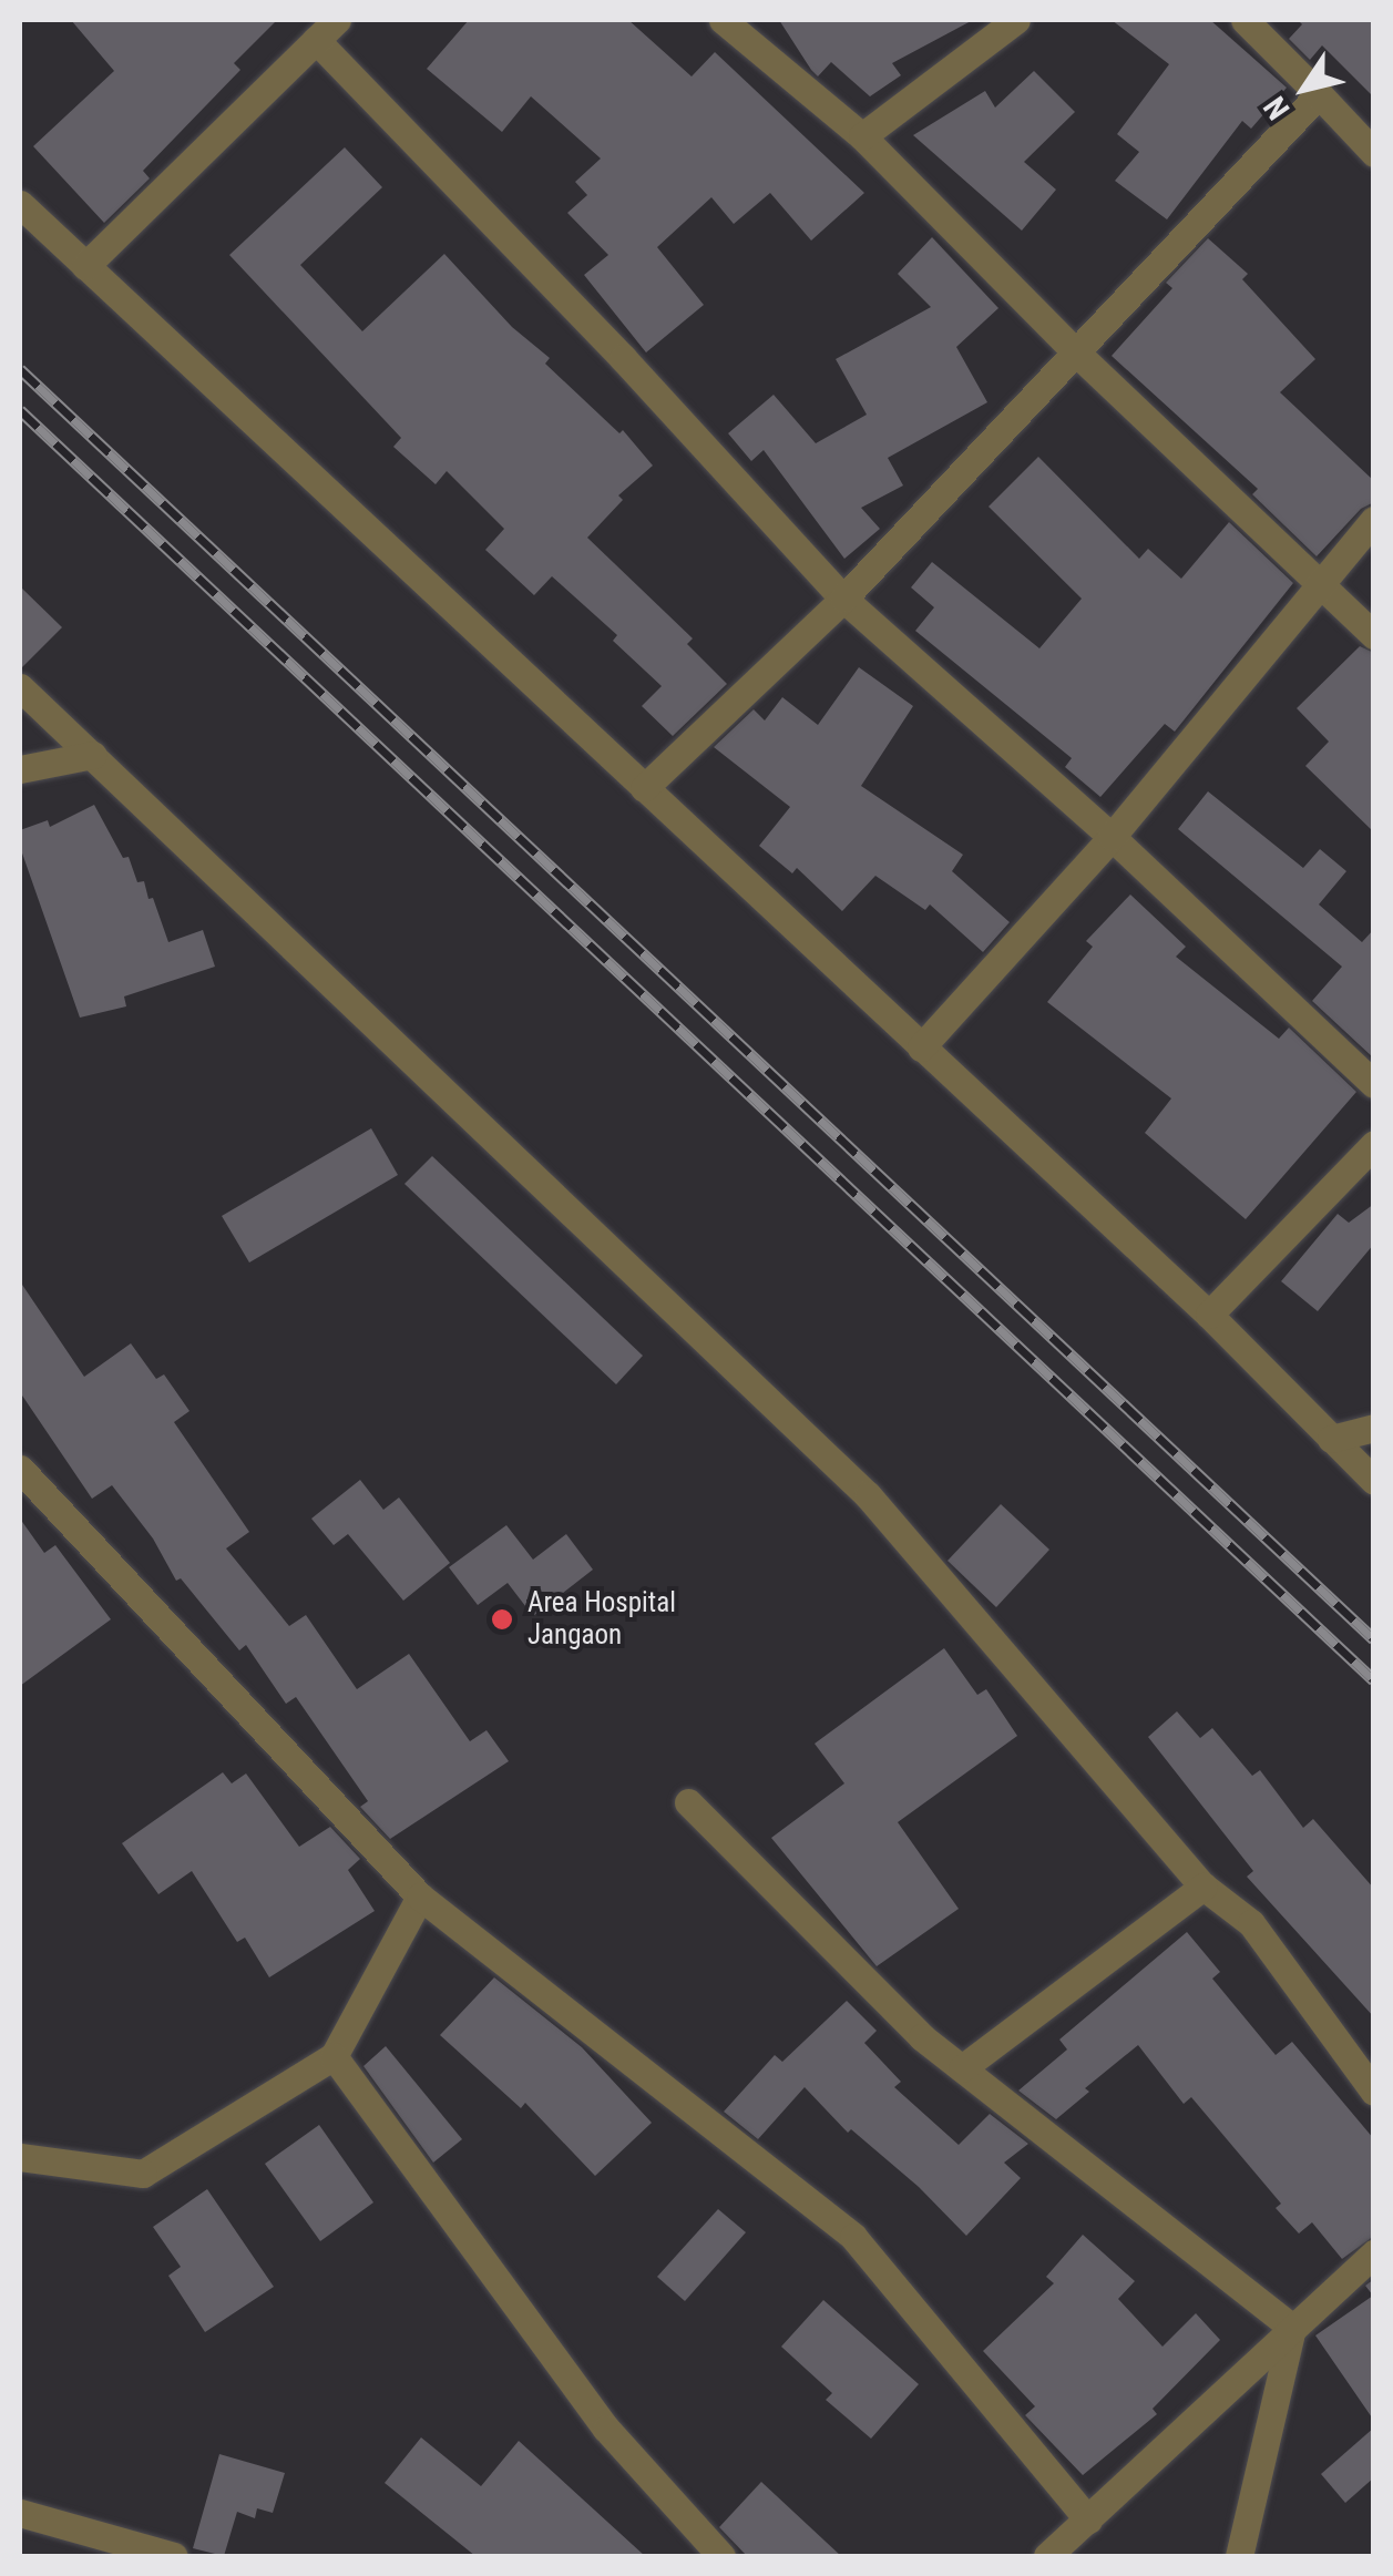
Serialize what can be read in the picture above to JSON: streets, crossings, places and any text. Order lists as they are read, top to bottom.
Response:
{
  "places": ["Area Hospital Jangaon"],
  "north": "bottom left"
}
